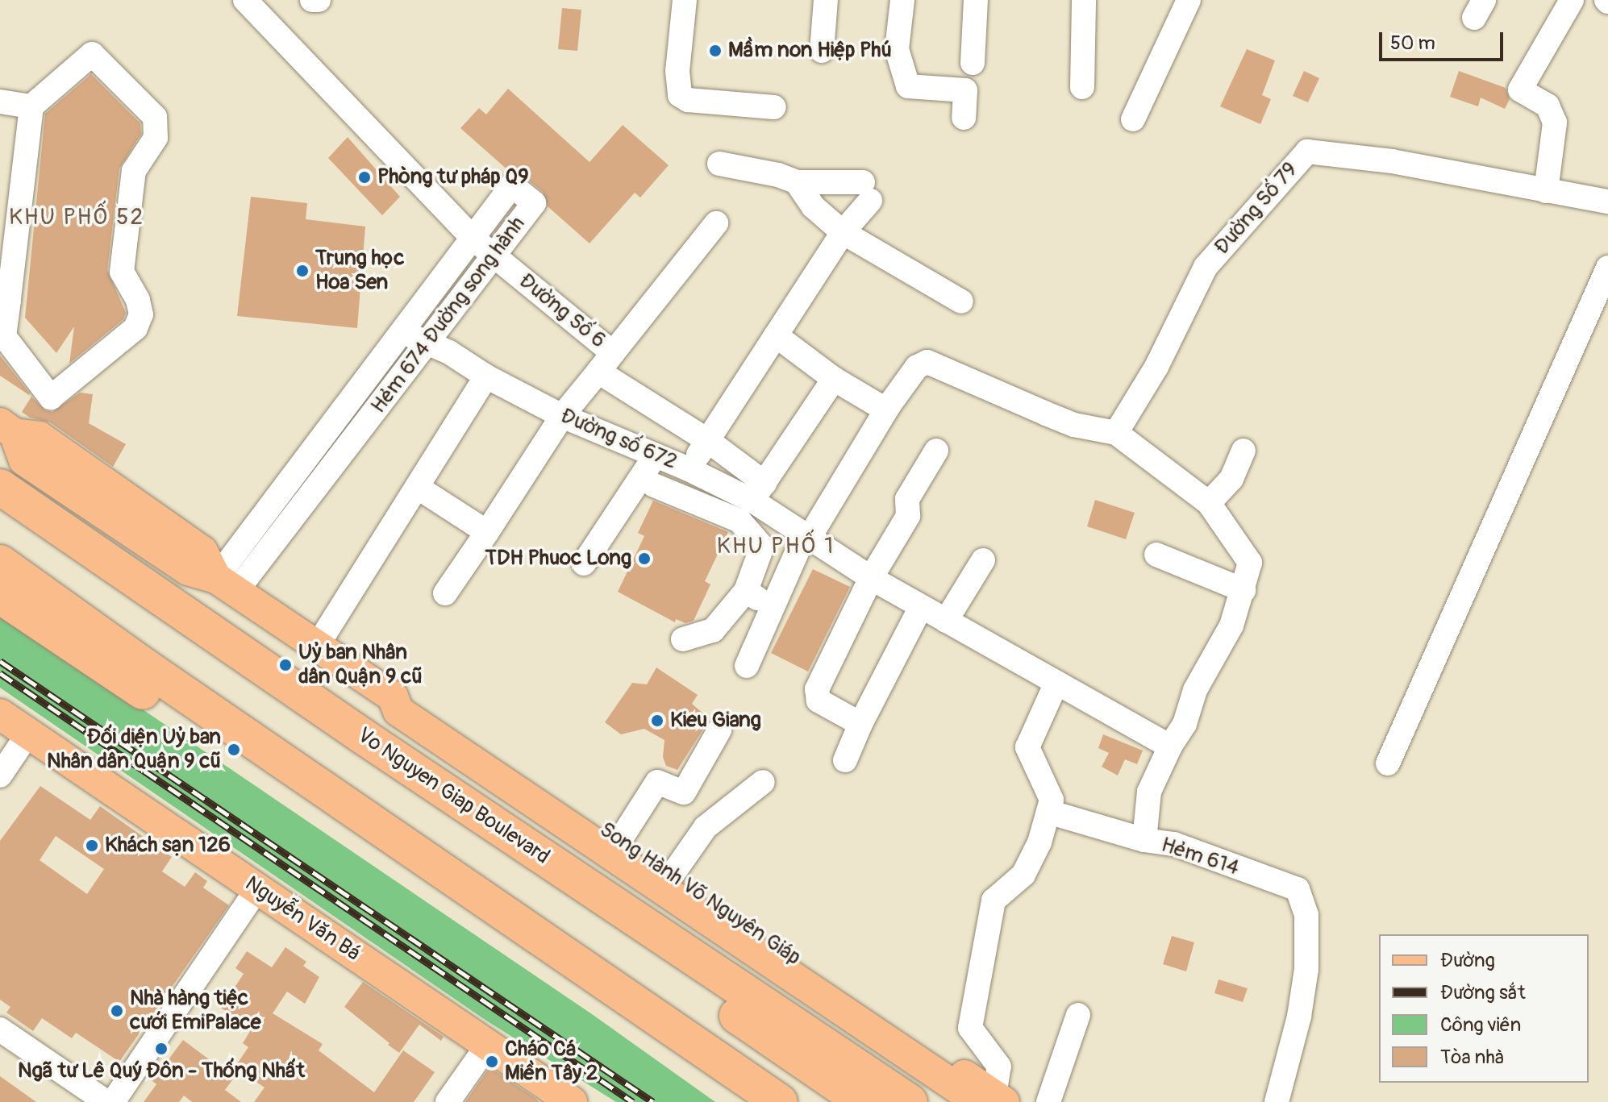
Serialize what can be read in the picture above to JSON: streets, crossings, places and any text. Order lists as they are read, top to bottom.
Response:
{
  "streets": {
    "highway": ["Vo Nguyen Giap Boulevard"],
    "main road": ["Song Hành Võ Nguyên Giáp", "Nguyễn Văn Bá"],
    "street": [
      "Đường Số 79",
      "Đường Số 6",
      "Hẻm 674 Đường song hành",
      "Đường số 672",
      "Hẻm 614"
    ]
  },
  "crossings": [
    ["Đường Số 6", "Hẻm 674 Đường song hành"],
    ["Đường Số 6", "Đường số 672"],
    ["Hẻm 674 Đường song hành", "Đường số 672"],
    ["Hẻm 674 Đường song hành", "Song Hành Võ Nguyên Giáp"]
  ],
  "districts": ["KHU PHỐ 52", "KHU PHỐ 1"],
  "places": [
    "Mầm non Hiệp Phú",
    "Phòng tư pháp Q9",
    "Trung học Hoa Sen",
    "TDH Phuoc Long",
    "Uỷ ban Nhân dân Quận 9 cũ",
    "Kieu Giang",
    "Đối diện Uỷ ban Nhân dân Quận 9 cũ",
    "Khách sạn 126",
    "Nhà hàng tiệc cưới EmiPalace",
    "Ngã tư Lê Quý Đôn - Thống Nhất",
    "Cháo Cá Miền Tây 2"
  ],
  "legend": [
    "Đường",
    "Đường sắt",
    "Công viên",
    "Tòa nhà"
  ],
  "scale_bar": "50 m"
}
